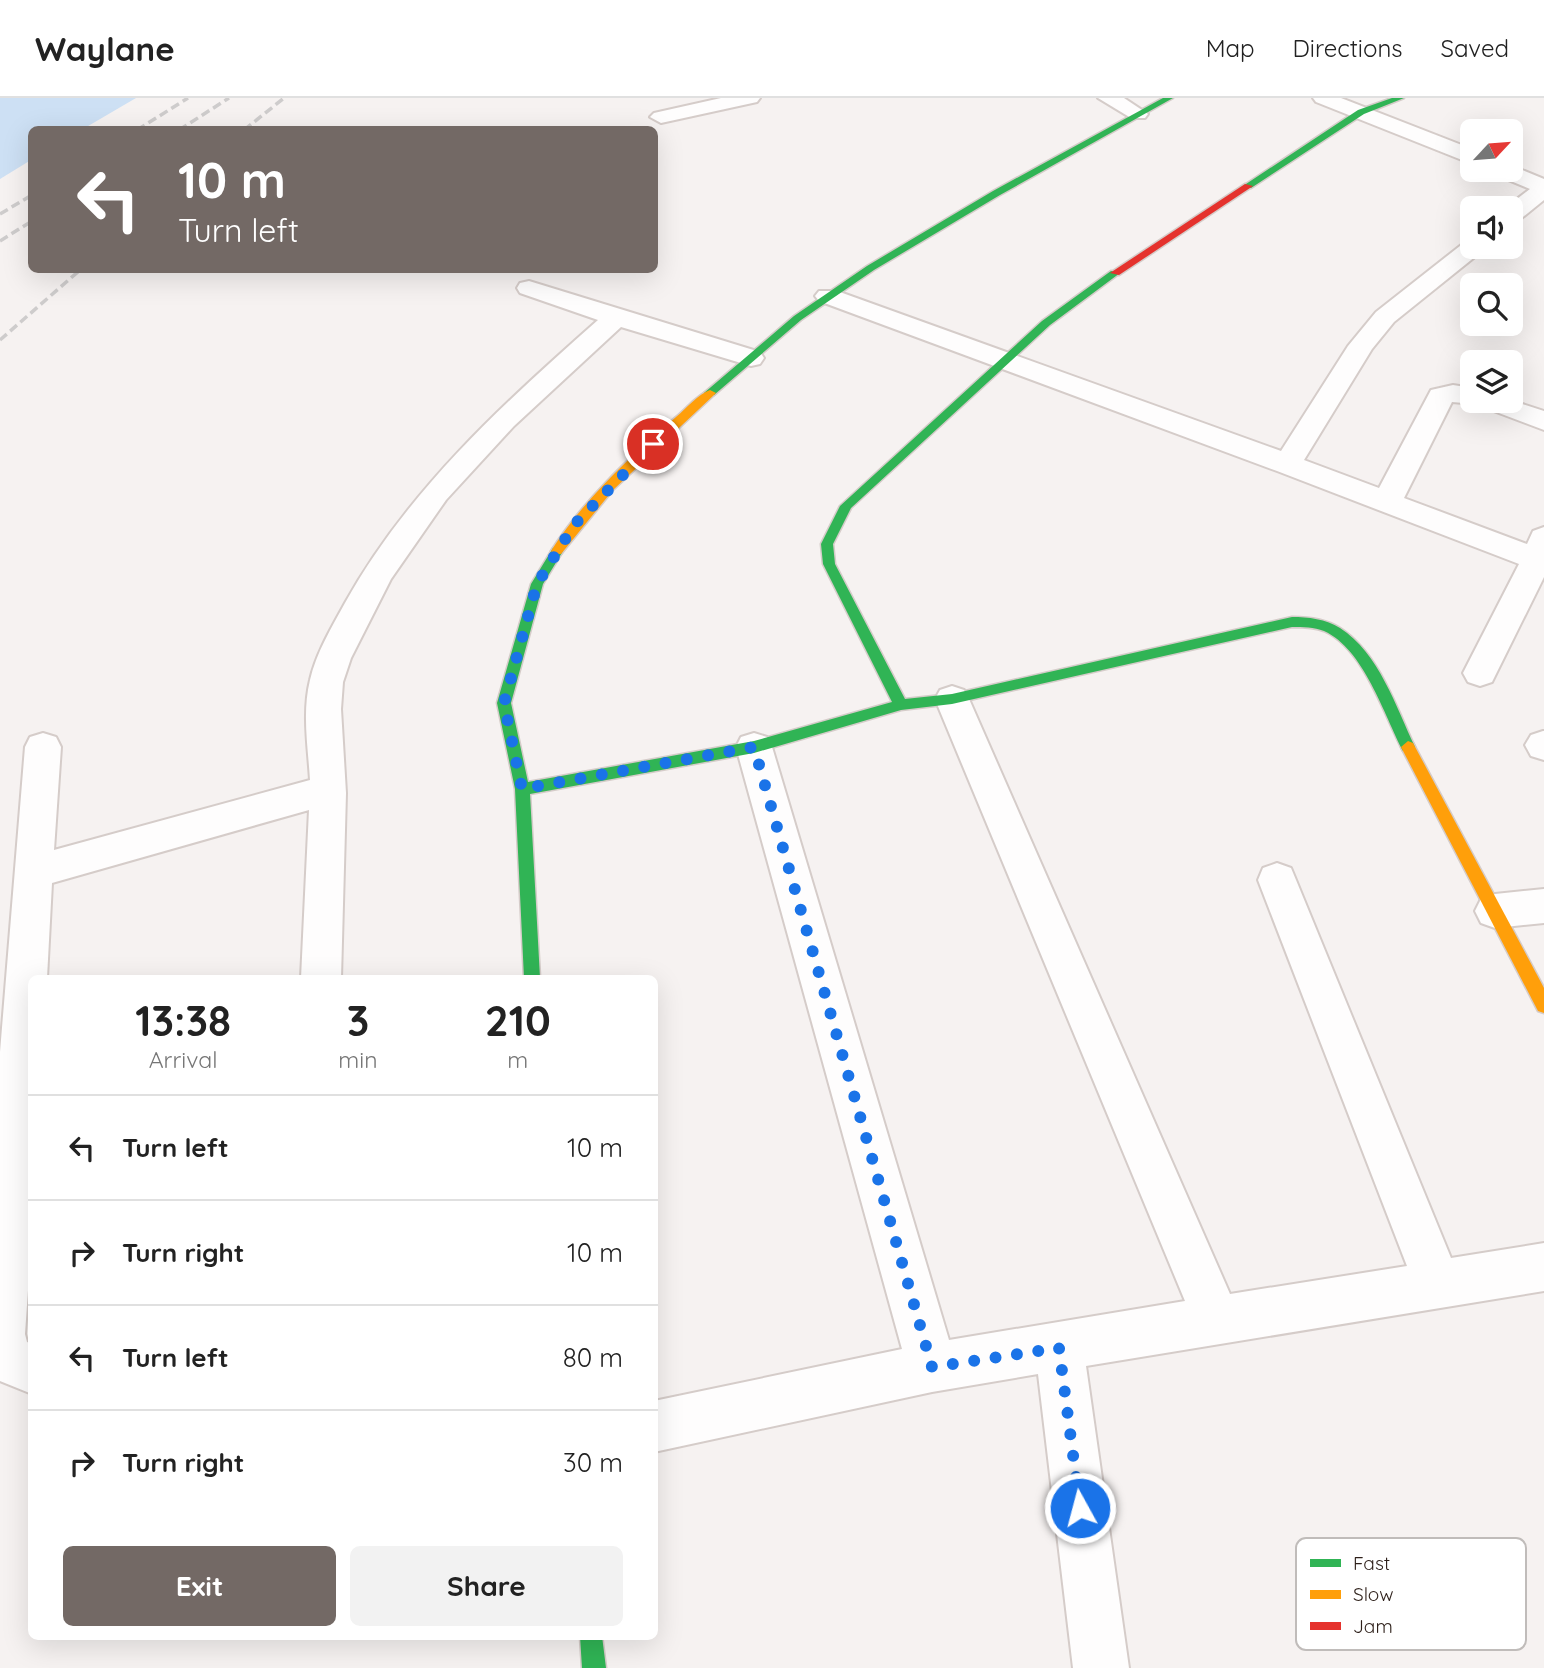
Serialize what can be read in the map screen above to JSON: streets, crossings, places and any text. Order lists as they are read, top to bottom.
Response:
{
  "legend": ["Fast", "Slow", "Jam"],
  "north": "top right",
  "page": {
    "header": "Waylane",
    "nav": ["Map", "Directions", "Saved"],
    "turn": ["10 m", "Turn left"],
    "eta": [
      "13:38",
      "Arrival",
      "3",
      "min",
      "210",
      "m"
    ],
    "list": [
      {
        "name": "Turn left",
        "value": "10 m"
      },
      {
        "name": "Turn right",
        "value": "10 m"
      },
      {
        "name": "Turn left",
        "value": "80 m"
      },
      {
        "name": "Turn right",
        "value": "30 m"
      }
    ],
    "buttons": ["Exit", "Share"]
  }
}
